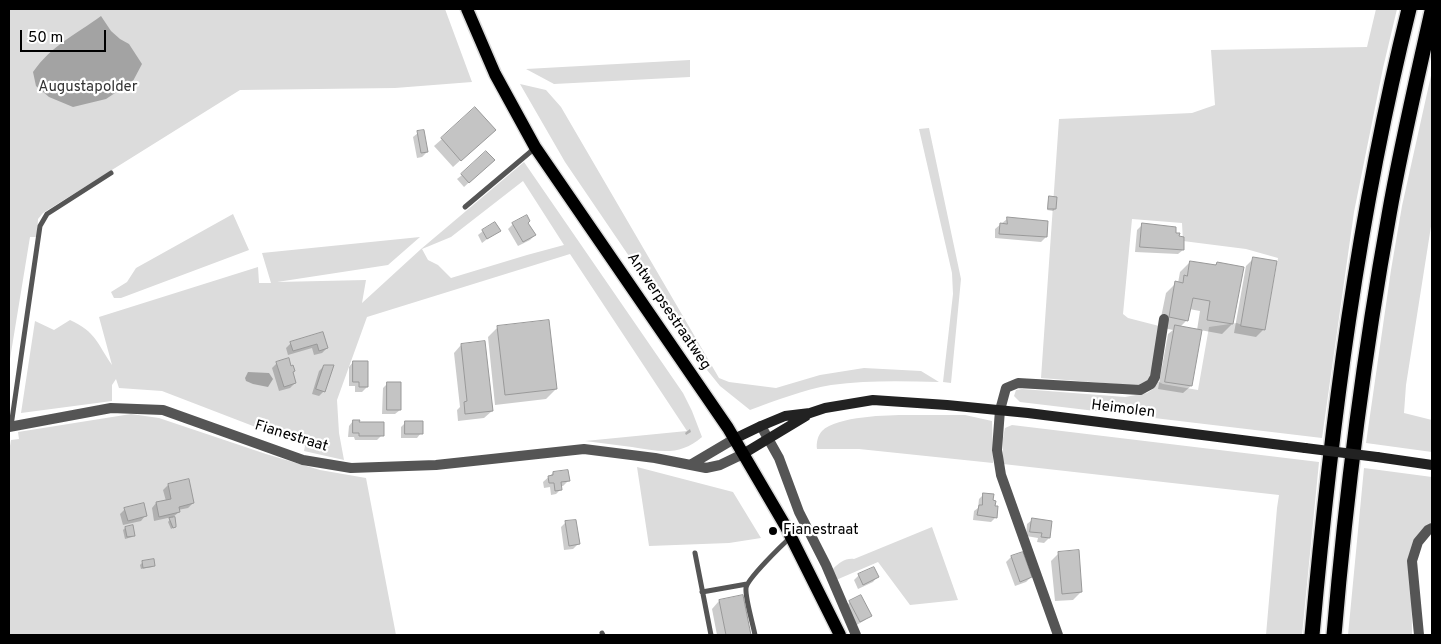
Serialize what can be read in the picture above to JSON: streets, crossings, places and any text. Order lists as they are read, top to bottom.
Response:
{
  "streets": {
    "main road": ["Antwerpsestraatweg"],
    "street": ["Heimolen", "Fianestraat"]
  },
  "crossings": [
    ["Antwerpsestraatweg", "Heimolen"],
    ["Antwerpsestraatweg", "Fianestraat"],
    ["Heimolen", "Fianestraat"]
  ],
  "parks": ["Augustapolder"],
  "places": ["Fianestraat"],
  "scale_bar": "50 m"
}
